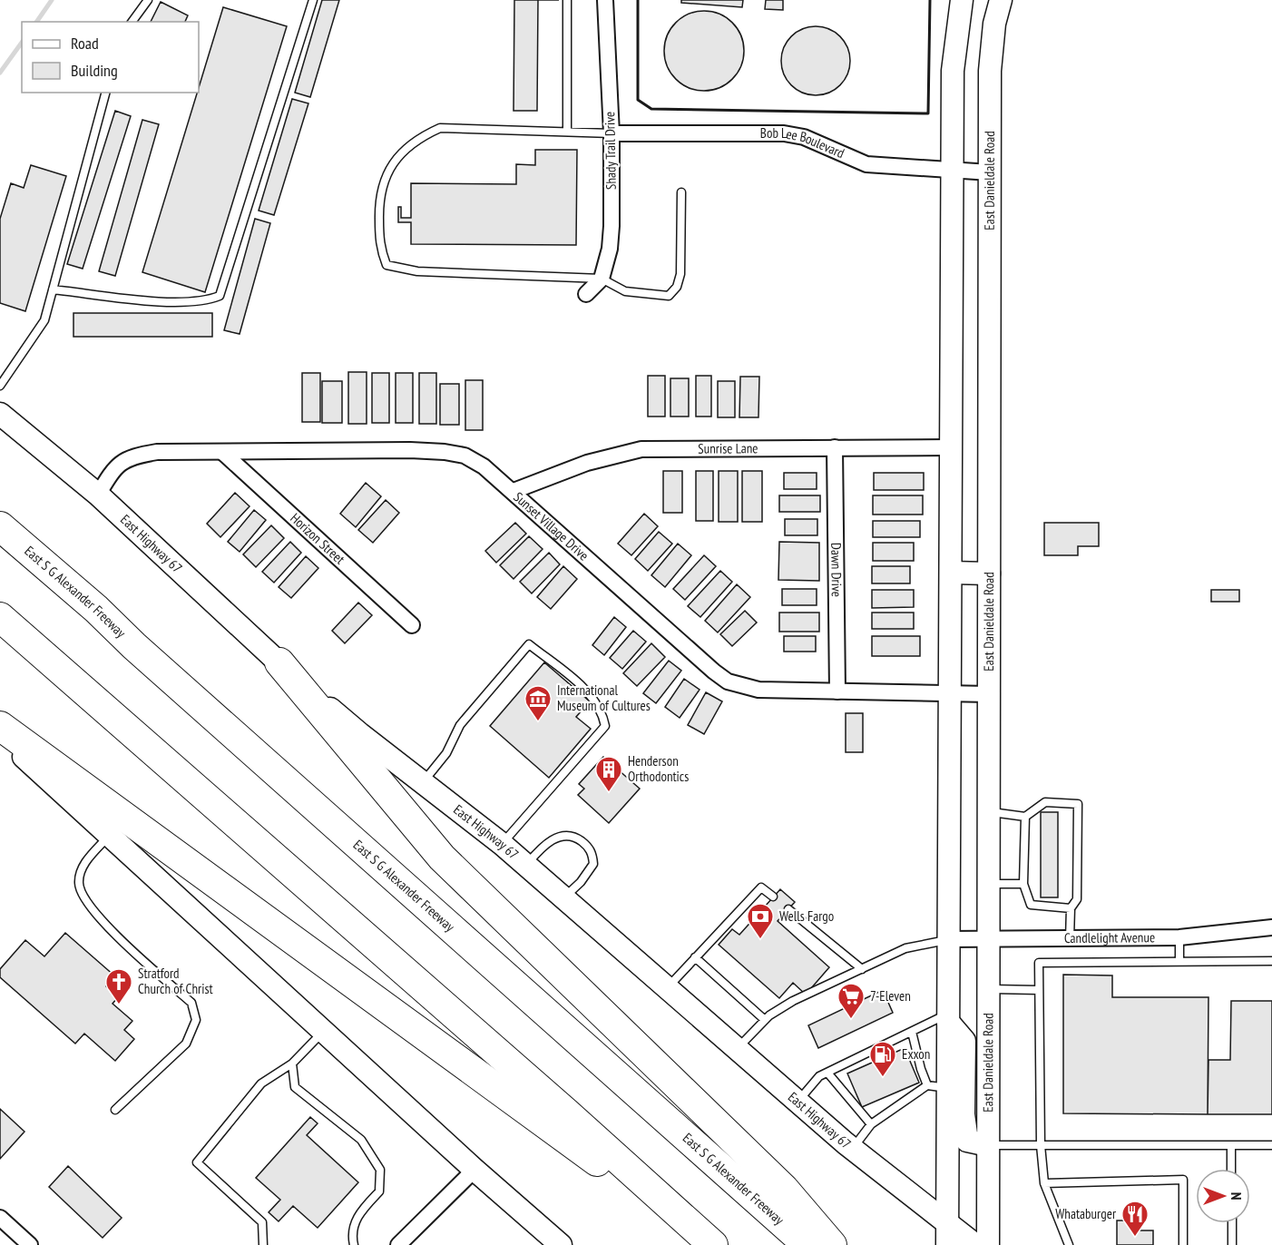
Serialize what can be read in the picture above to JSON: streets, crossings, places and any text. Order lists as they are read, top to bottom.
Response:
{
  "streets": {
    "highway": ["East S G Alexander Freeway"],
    "main road": ["East Danieldale Road", "East Highway 67"],
    "street": [
      "Bob Lee Boulevard",
      "Shady Trail Drive",
      "Sunrise Lane",
      "Sunset Village Drive",
      "Horizon Street",
      "Dawn Drive",
      "Candlelight Avenue"
    ]
  },
  "crossings": [
    ["Bob Lee Boulevard", "Shady Trail Drive"],
    ["Bob Lee Boulevard", "East Danieldale Road"],
    ["East Danieldale Road", "Sunset Village Drive"],
    ["East Danieldale Road", "Candlelight Avenue"],
    ["Sunrise Lane", "Sunset Village Drive"],
    ["Sunrise Lane", "Dawn Drive"],
    ["Sunset Village Drive", "Horizon Street"],
    ["Sunset Village Drive", "East Highway 67"],
    ["Sunset Village Drive", "Dawn Drive"]
  ],
  "places": {
    "museum": ["International Museum of Cultures"],
    "building": ["Henderson Orthodontics"],
    "bank": ["Wells Fargo"],
    "church": ["Stratford Church of Christ"],
    "supermarket": ["7-Eleven"],
    "fuel station": ["Exxon"],
    "restaurant": ["Whataburger"]
  },
  "legend": ["Road", "Building"],
  "north": "right"
}
